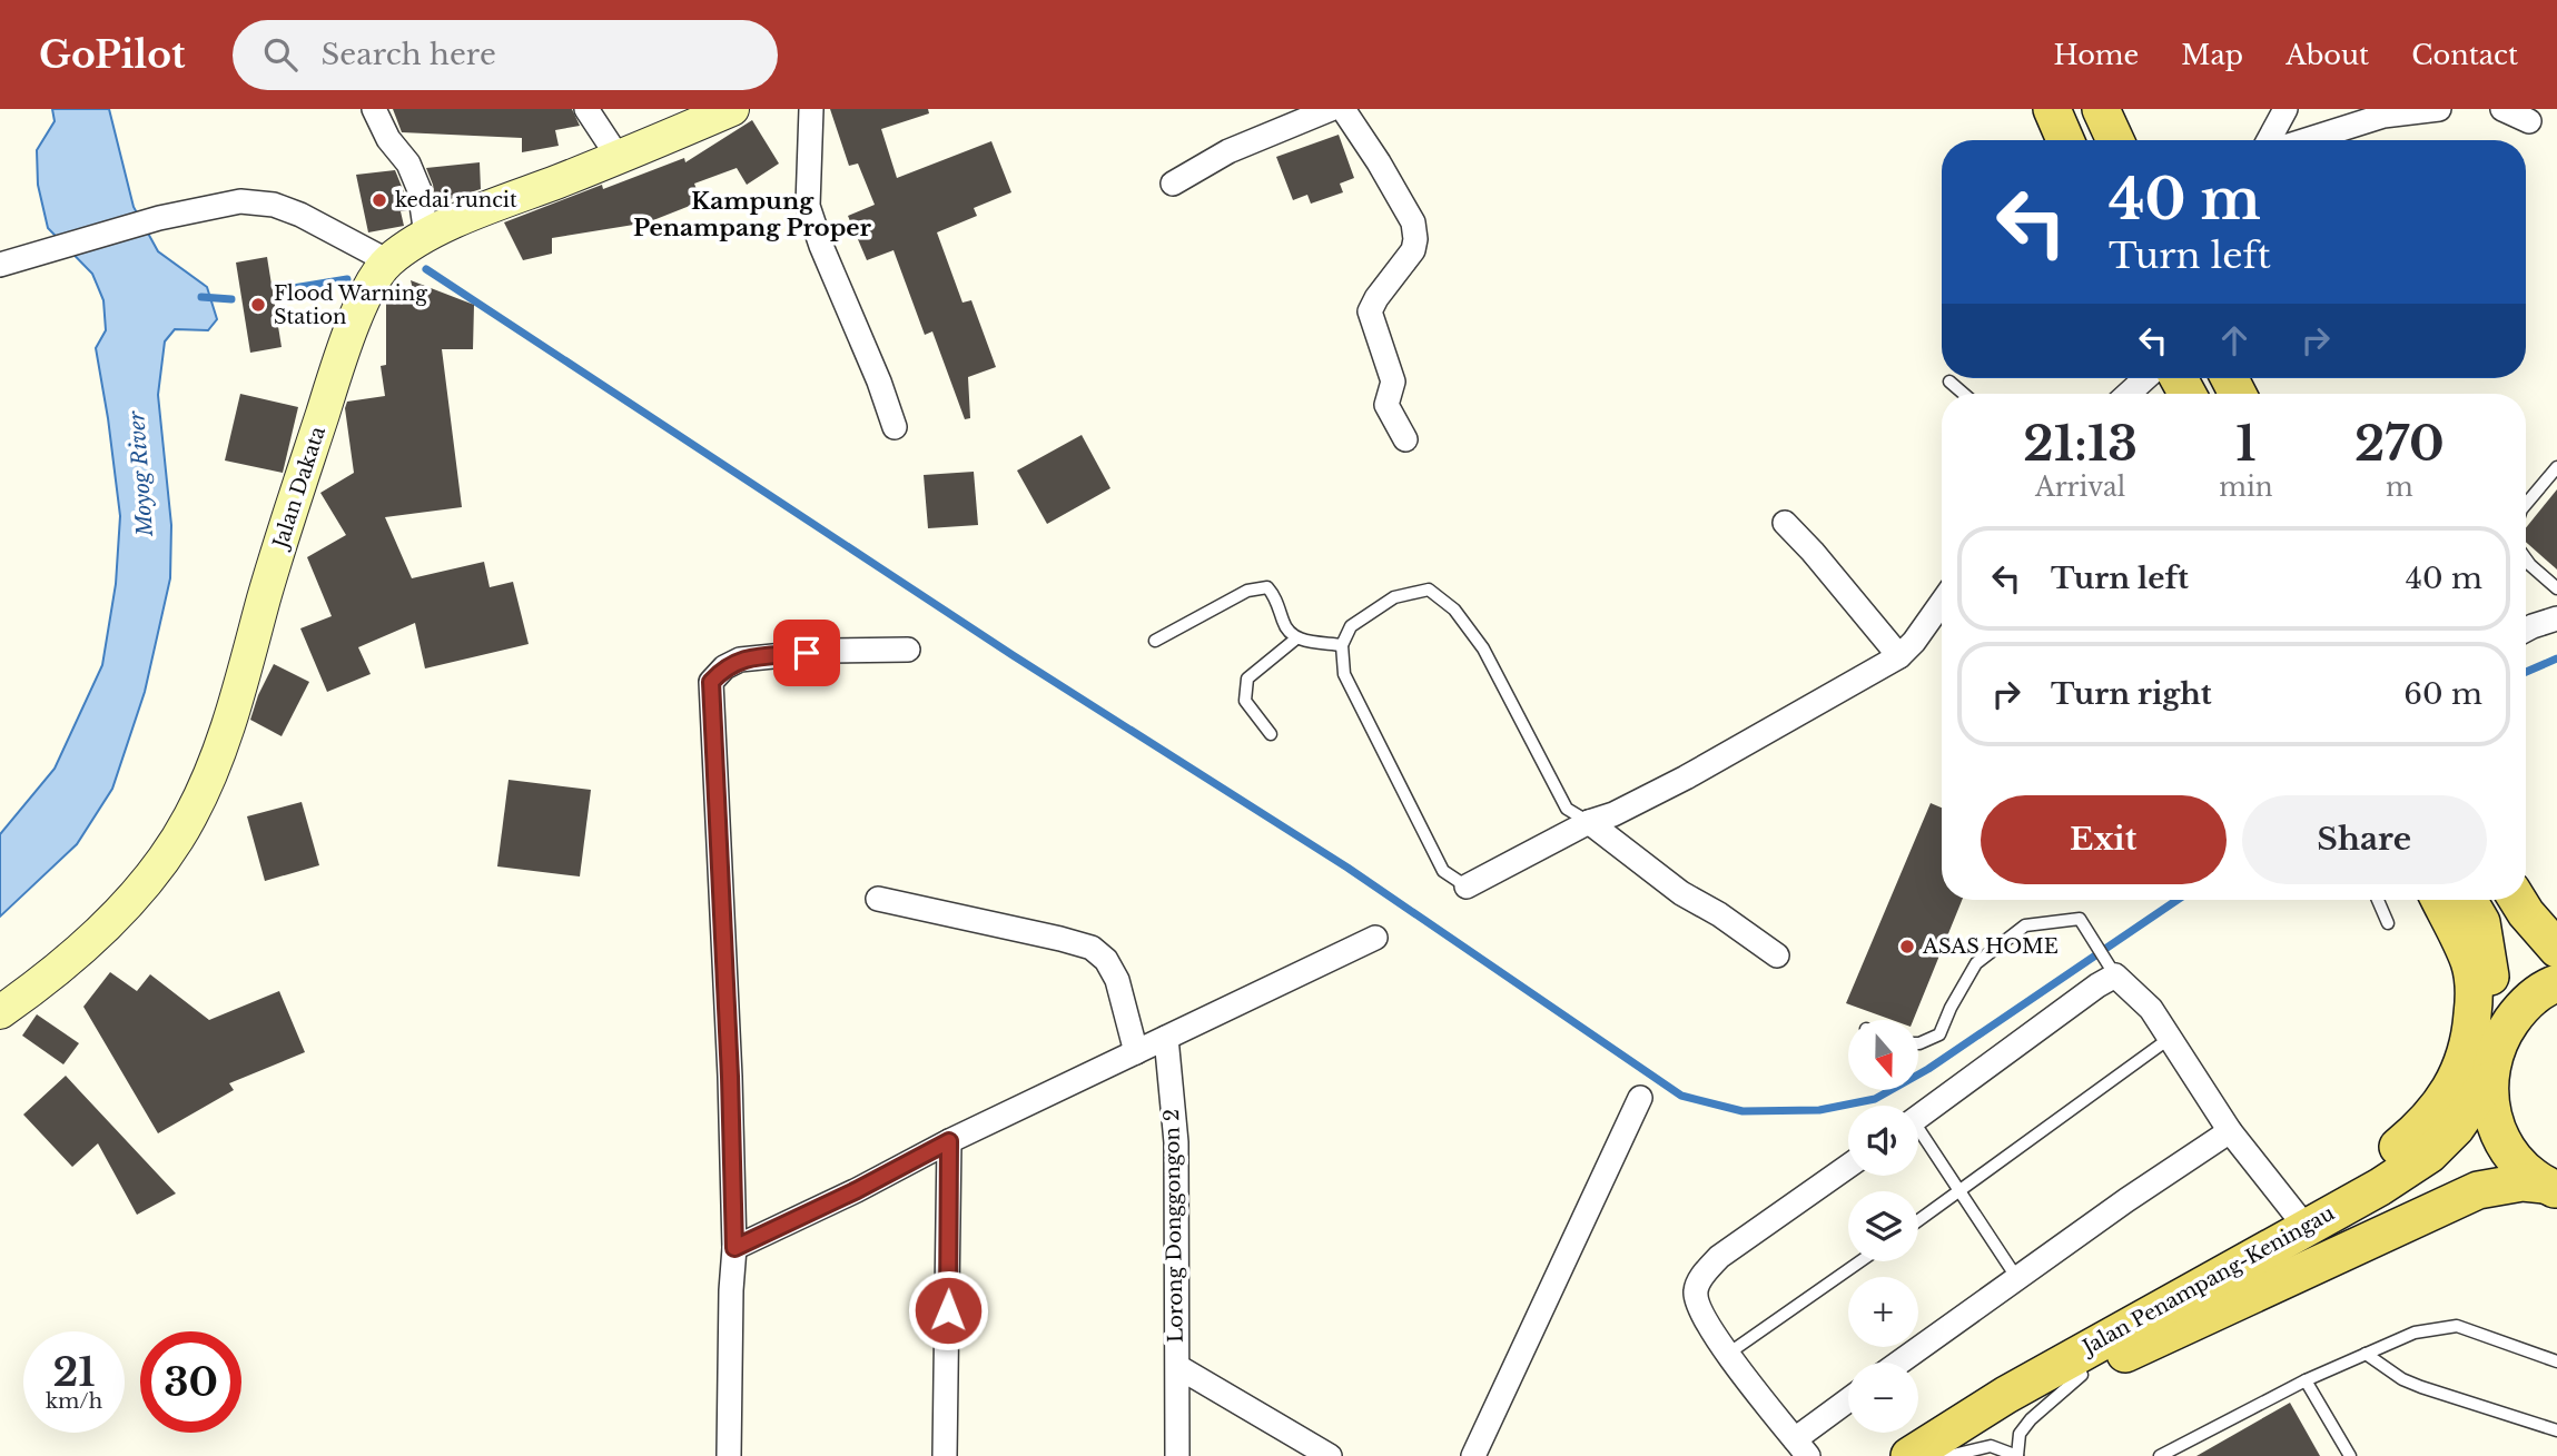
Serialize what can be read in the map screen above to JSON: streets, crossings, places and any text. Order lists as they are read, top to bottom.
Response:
{
  "streets": {
    "main road": ["Jalan Penampang-Keningau"],
    "street": ["Jalan Dakata", "Lorong Donggongon 2"]
  },
  "districts": ["Kampung Penampang Proper"],
  "water": ["Moyog River"],
  "places": ["kedai runcit", "Flood Warning Station", "ASAS HOME"],
  "north": "bottom",
  "page": {
    "header": "GoPilot",
    "search": "Search here",
    "nav": [
      "Home",
      "Map",
      "About",
      "Contact"
    ],
    "turn": ["40 m", "Turn left"],
    "eta": [
      "21:13",
      "Arrival",
      "1",
      "min",
      "270",
      "m"
    ],
    "list": [
      {
        "name": "Turn left",
        "value": "40 m"
      },
      {
        "name": "Turn right",
        "value": "60 m"
      }
    ],
    "buttons": ["Exit", "Share"],
    "map_buttons": ["+", "−"],
    "speed": "21 km/h",
    "limit": "30"
  }
}
